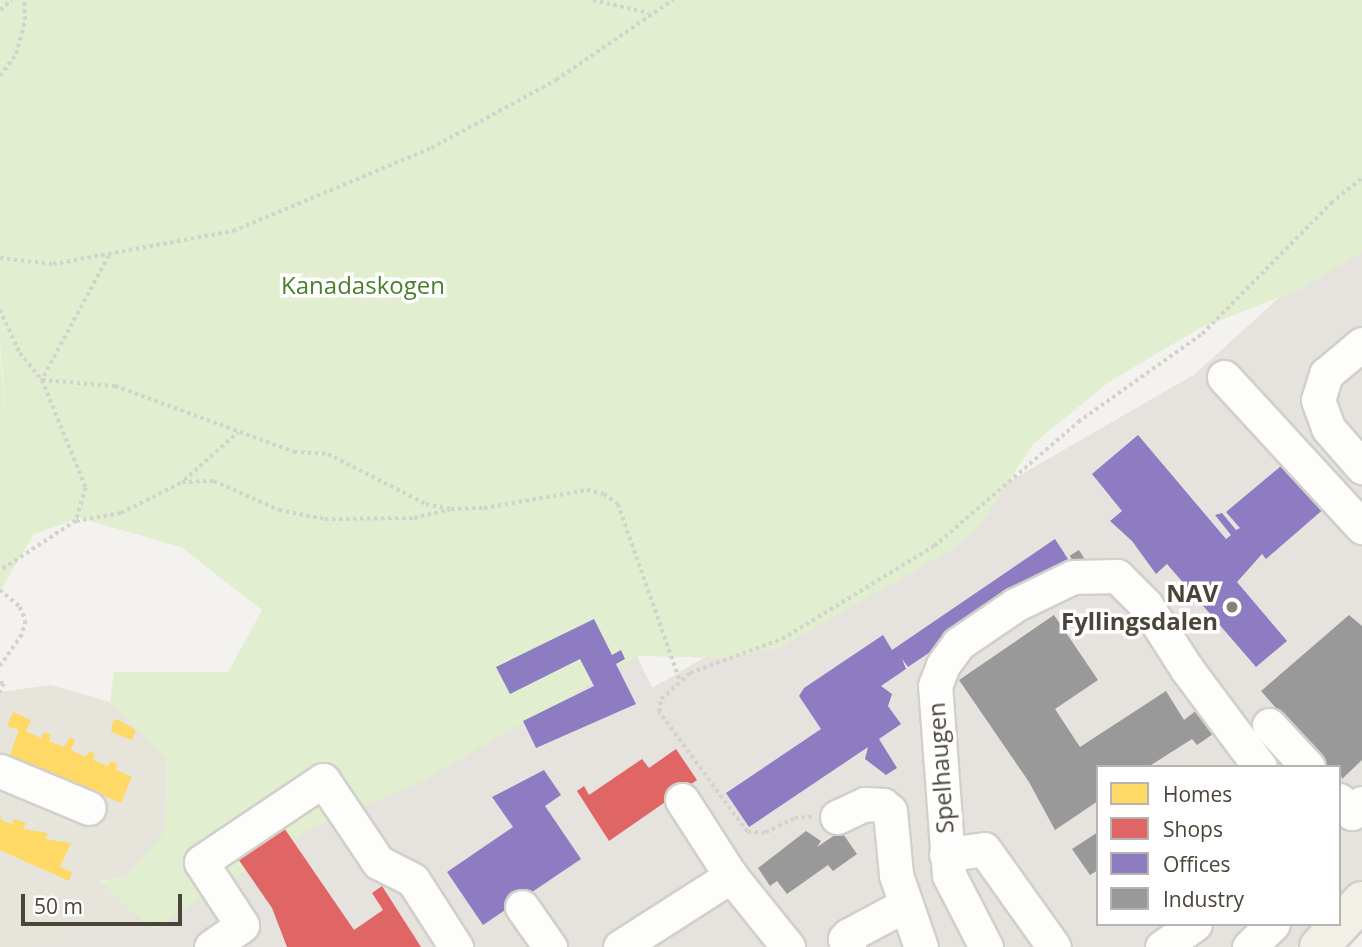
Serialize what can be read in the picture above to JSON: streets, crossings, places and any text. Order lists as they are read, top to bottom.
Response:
{
  "streets": {
    "street": ["Spelhaugen"]
  },
  "parks": ["Kanadaskogen"],
  "places": ["NAV Fyllingsdalen"],
  "legend": [
    "Homes",
    "Shops",
    "Offices",
    "Industry"
  ],
  "scale_bar": "50 m"
}
